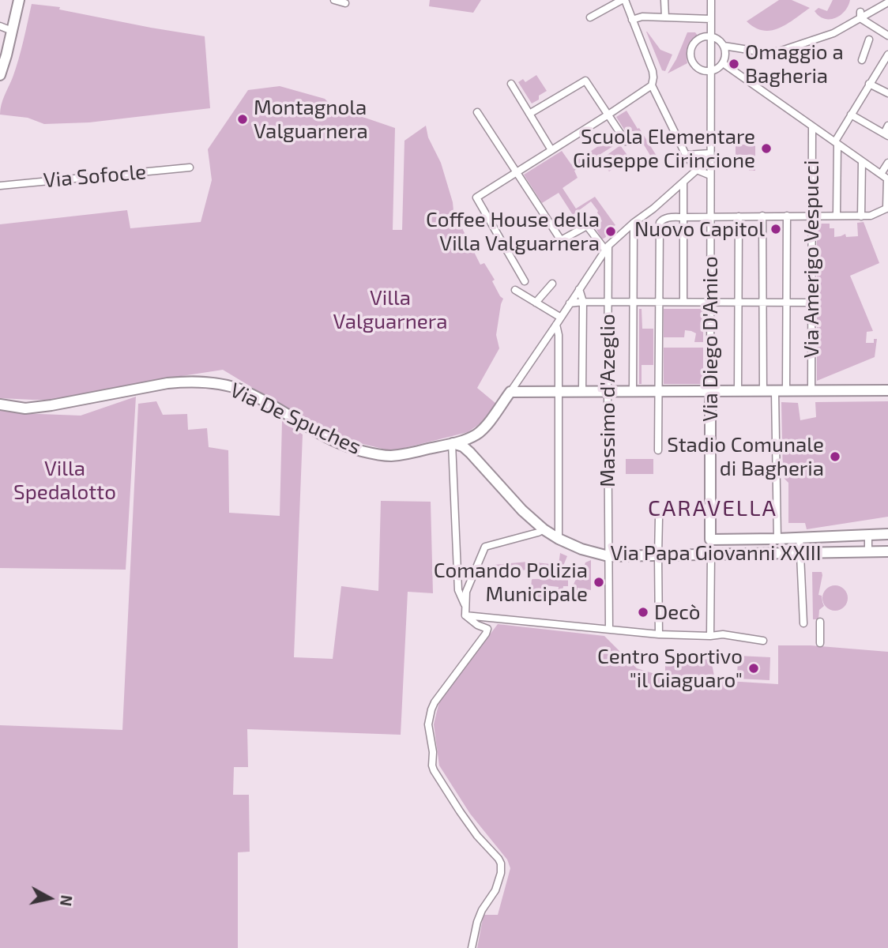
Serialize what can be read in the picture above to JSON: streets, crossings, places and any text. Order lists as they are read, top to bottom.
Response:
{
  "streets": {
    "street": [
      "Via Sofocle",
      "Via Amerigo Vespucci",
      "Via Diego D'Amico",
      "Massimo d'Azeglio",
      "Via De Spuches",
      "Via Papa Giovanni XXIII"
    ]
  },
  "crossings": [
    ["Via Diego D'Amico", "Via Papa Giovanni XXIII"],
    ["Massimo d'Azeglio", "Via De Spuches"],
    ["Massimo d'Azeglio", "Via Papa Giovanni XXIII"],
    ["Via De Spuches", "Via Papa Giovanni XXIII"]
  ],
  "districts": ["CARAVELLA"],
  "parks": ["Villa Valguarnera", "Villa Spedalotto"],
  "places": [
    "Omaggio a Bagheria",
    "Montagnola Valguarnera",
    "Scuola Elementare Giuseppe Cirincione",
    "Nuovo Capitol",
    "Coffee House della Villa Valguarnera",
    "Stadio Comunale di Bagheria",
    "Comando Polizia Municipale",
    "Decò",
    "Centro Sportivo \"il Giaguaro\""
  ],
  "north": "right"
}
